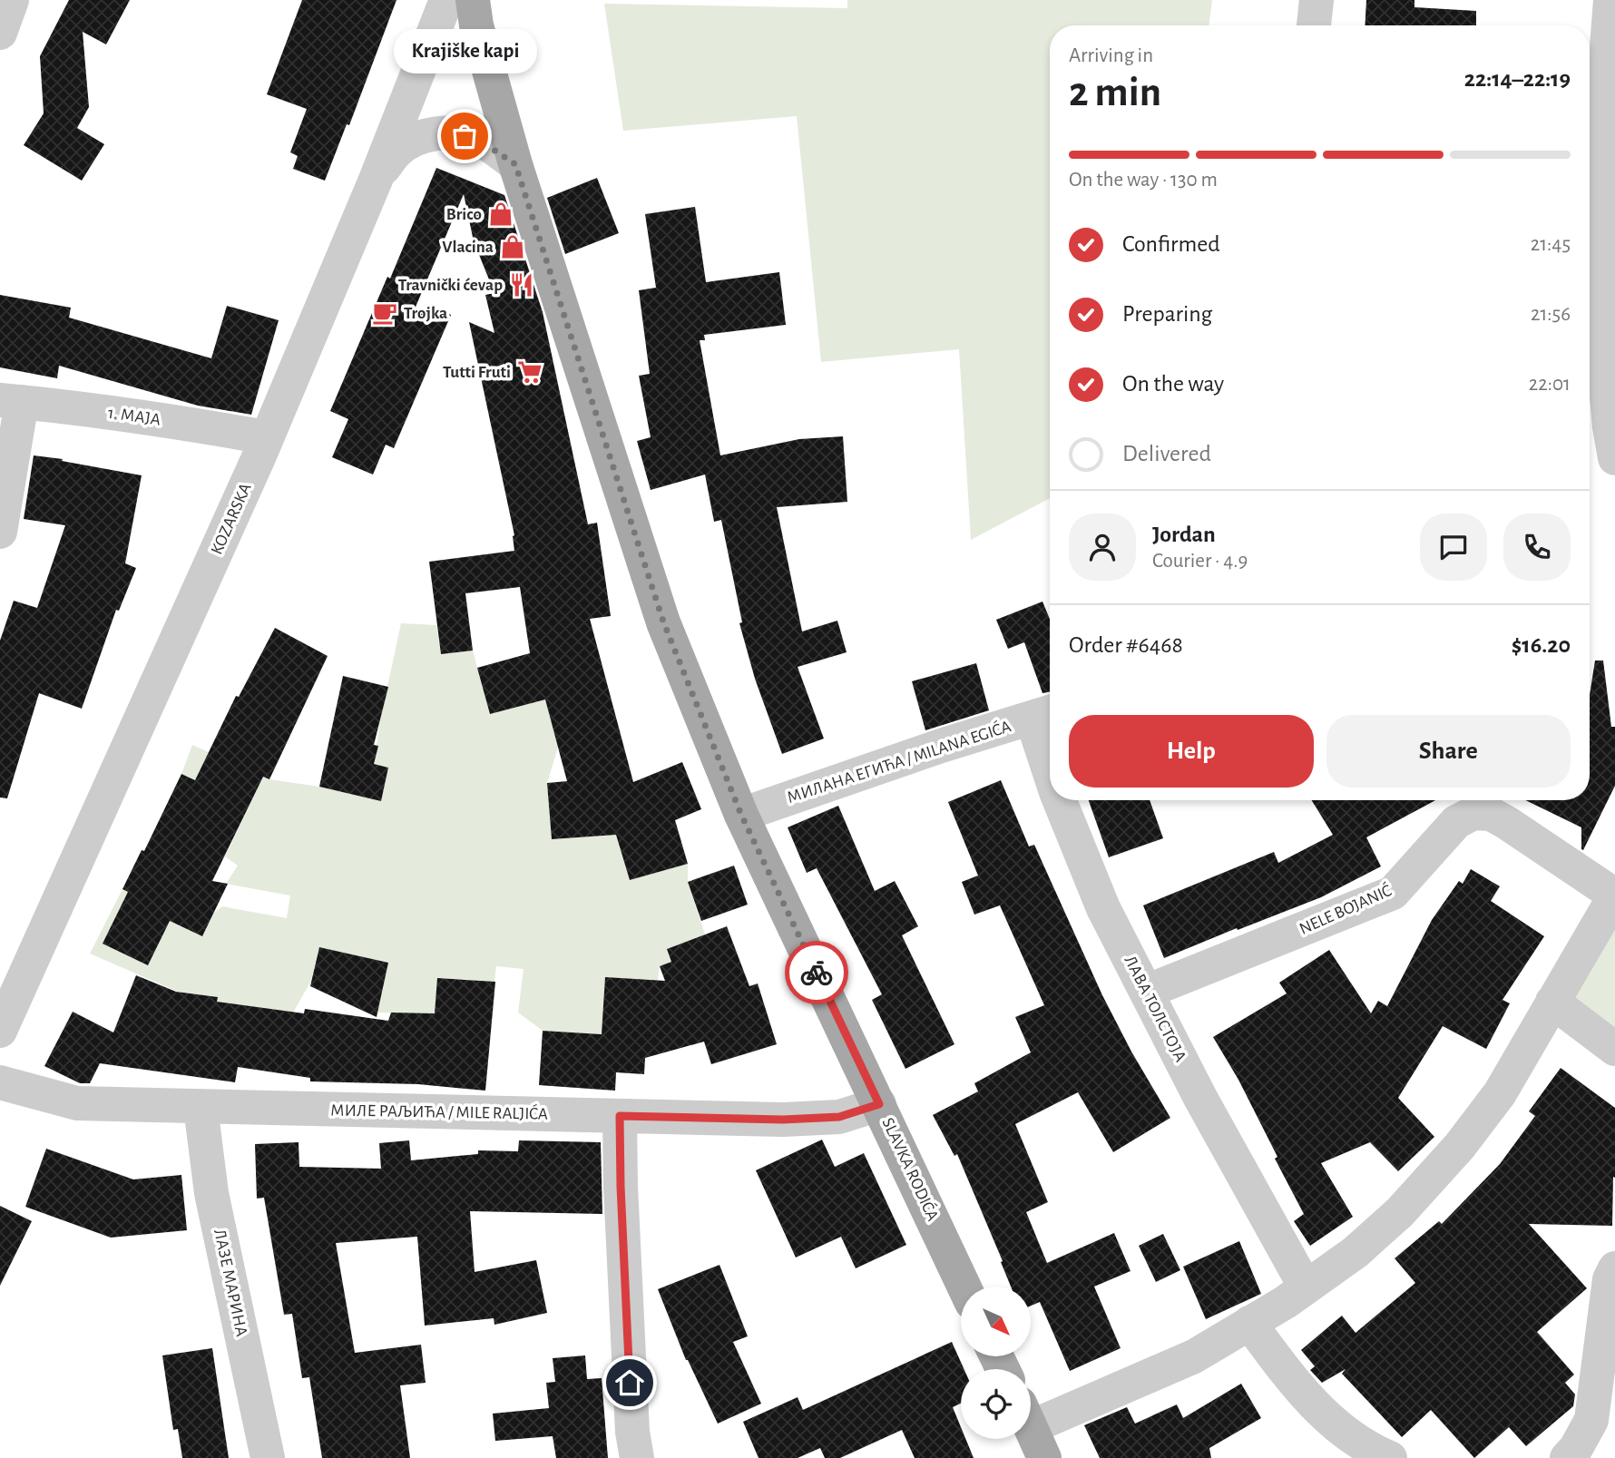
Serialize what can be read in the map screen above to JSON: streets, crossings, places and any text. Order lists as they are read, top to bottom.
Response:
{
  "streets": {
    "main road": ["SLAVKA RODIĆA"],
    "street": [
      "1. МАЈА",
      "KOZARSKA",
      "МИЛАНА ЕГИЋА / MILANA EGIĆA",
      "NELE BOJANIĆ",
      "ЛАВА ТОЛСТОЈА",
      "МИЛЕ РАЉИЋА / MILE RALJIĆA",
      "ЛАЗЕ МАРИНА"
    ]
  },
  "crossings": [
    ["1. МАЈА", "KOZARSKA"],
    ["МИЛАНА ЕГИЋА / MILANA EGIĆA", "ЛАВА ТОЛСТОЈА"],
    ["МИЛАНА ЕГИЋА / MILANA EGIĆA", "SLAVKA RODIĆA"],
    ["NELE BOJANIĆ", "ЛАВА ТОЛСТОЈА"],
    ["МИЛЕ РАЉИЋА / MILE RALJIĆA", "SLAVKA RODIĆA"],
    ["МИЛЕ РАЉИЋА / MILE RALJIĆA", "ЛАЗЕ МАРИНА"]
  ],
  "places": {
    "other": ["Krajiške kapi"],
    "shop": ["Brico", "Vlacina"],
    "restaurant": ["Travnički ćevap"],
    "cafe": ["Trojka"],
    "supermarket": ["Tutti Fruti"]
  },
  "north": "bottom right",
  "page": {
    "heading": ["2 min", "Arriving in", "22:14–22:19"],
    "panel": [
      "Jordan",
      "Courier · 4.9",
      "Order #6468",
      "$16.20"
    ],
    "bubble": "Krajiške kapi",
    "bar": "On the way · 130 m",
    "list": [
      ["Confirmed", "21:45"],
      ["Preparing", "21:56"],
      ["On the way", "22:01"],
      "Delivered"
    ],
    "buttons": ["Help", "Share"]
  }
}
